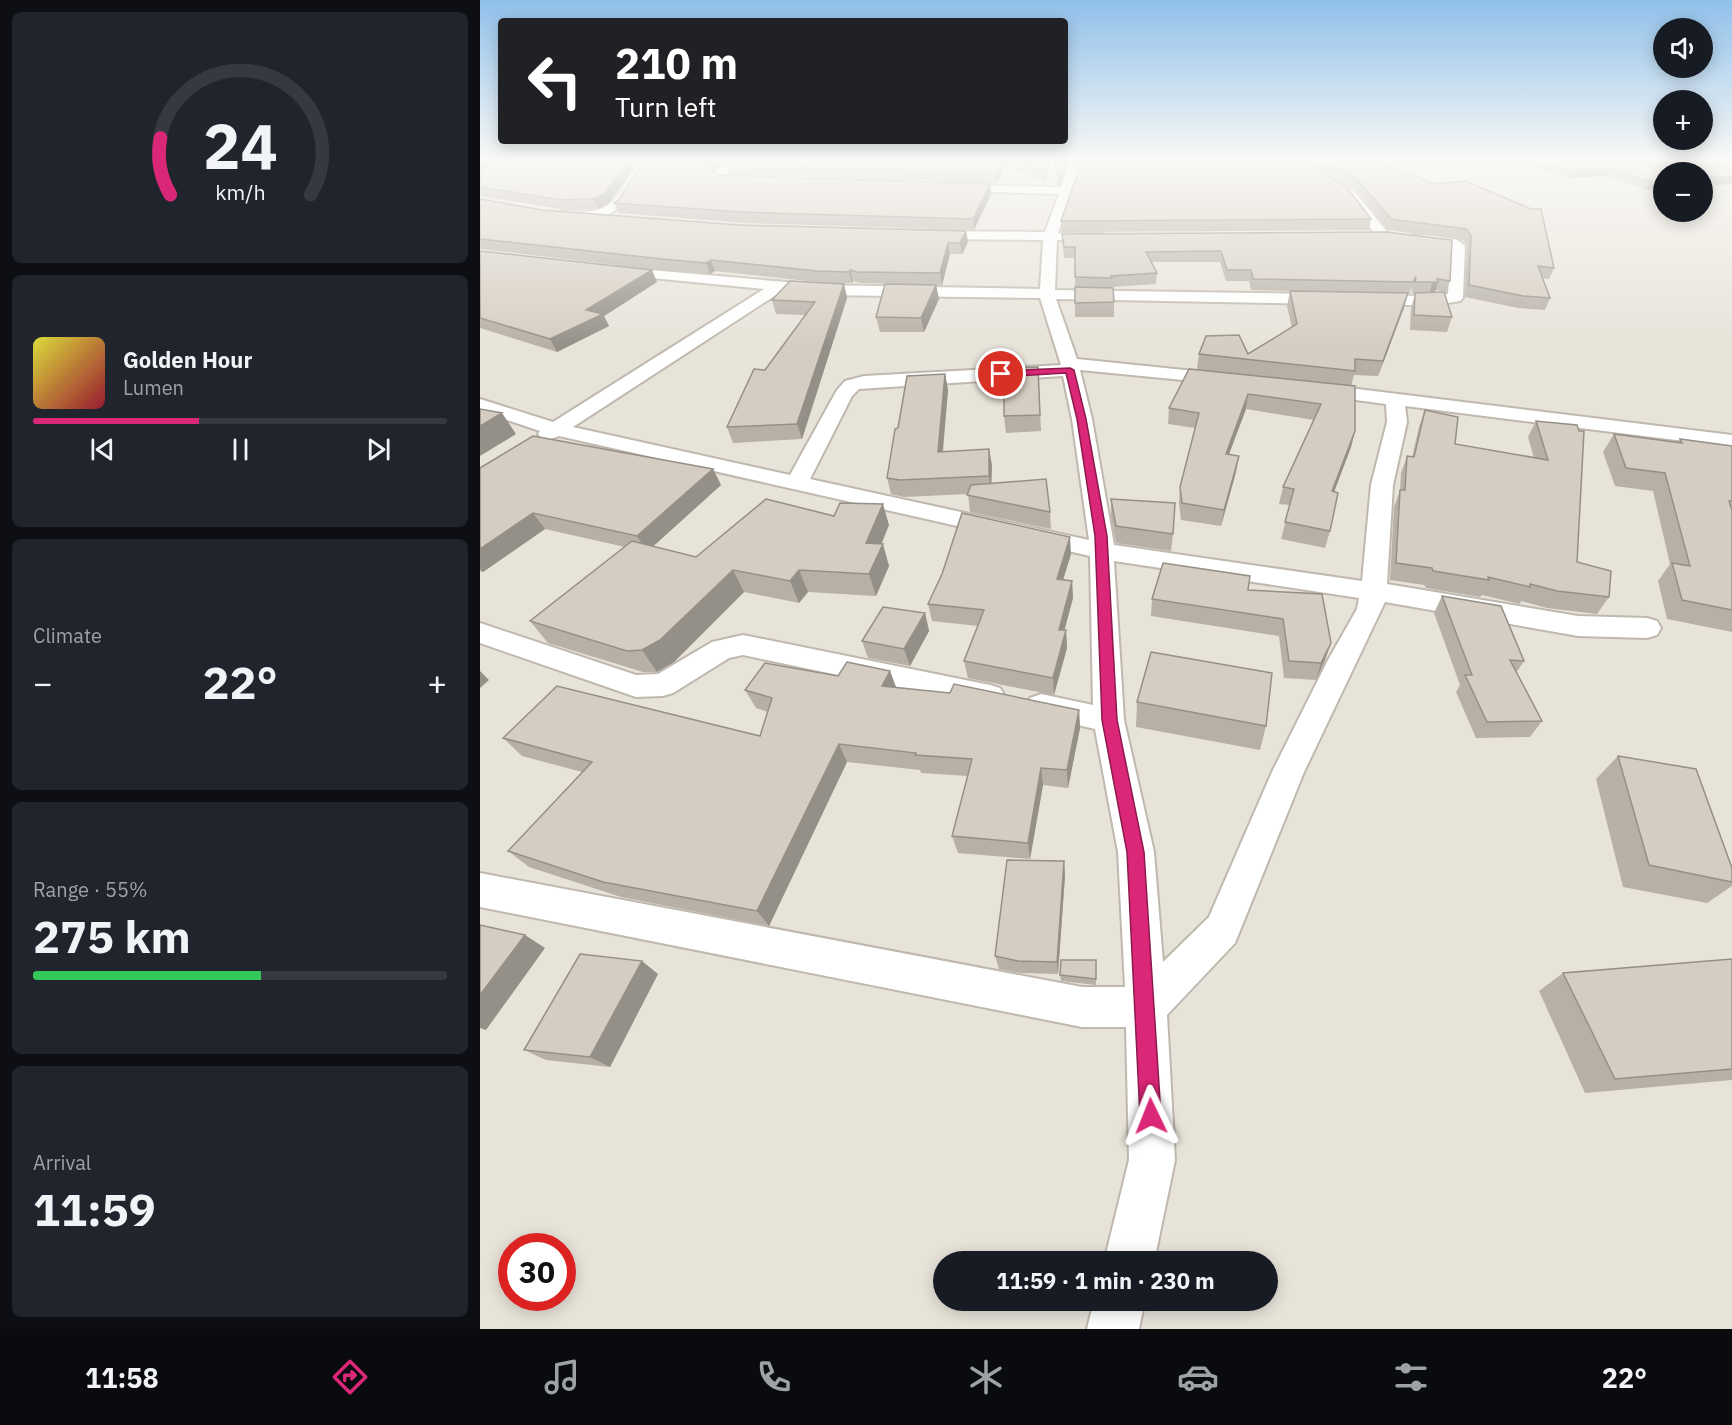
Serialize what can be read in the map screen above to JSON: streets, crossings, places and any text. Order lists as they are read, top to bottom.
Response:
{
  "page": {
    "map_buttons": ["+", "−"],
    "turn": ["210 m", "Turn left"],
    "song": ["Golden Hour", "Lumen"],
    "tile": [
      "Climate",
      ["Range · 55%", "275 km"],
      ["Arrival", "11:59"]
    ],
    "heat": ["−", "22°", "+"],
    "limit": "30",
    "trip": "11:59 · 1 min · 230 m",
    "tabs": ["11:58", "22°"],
    "gauge": ["24", "km/h"]
  }
}
